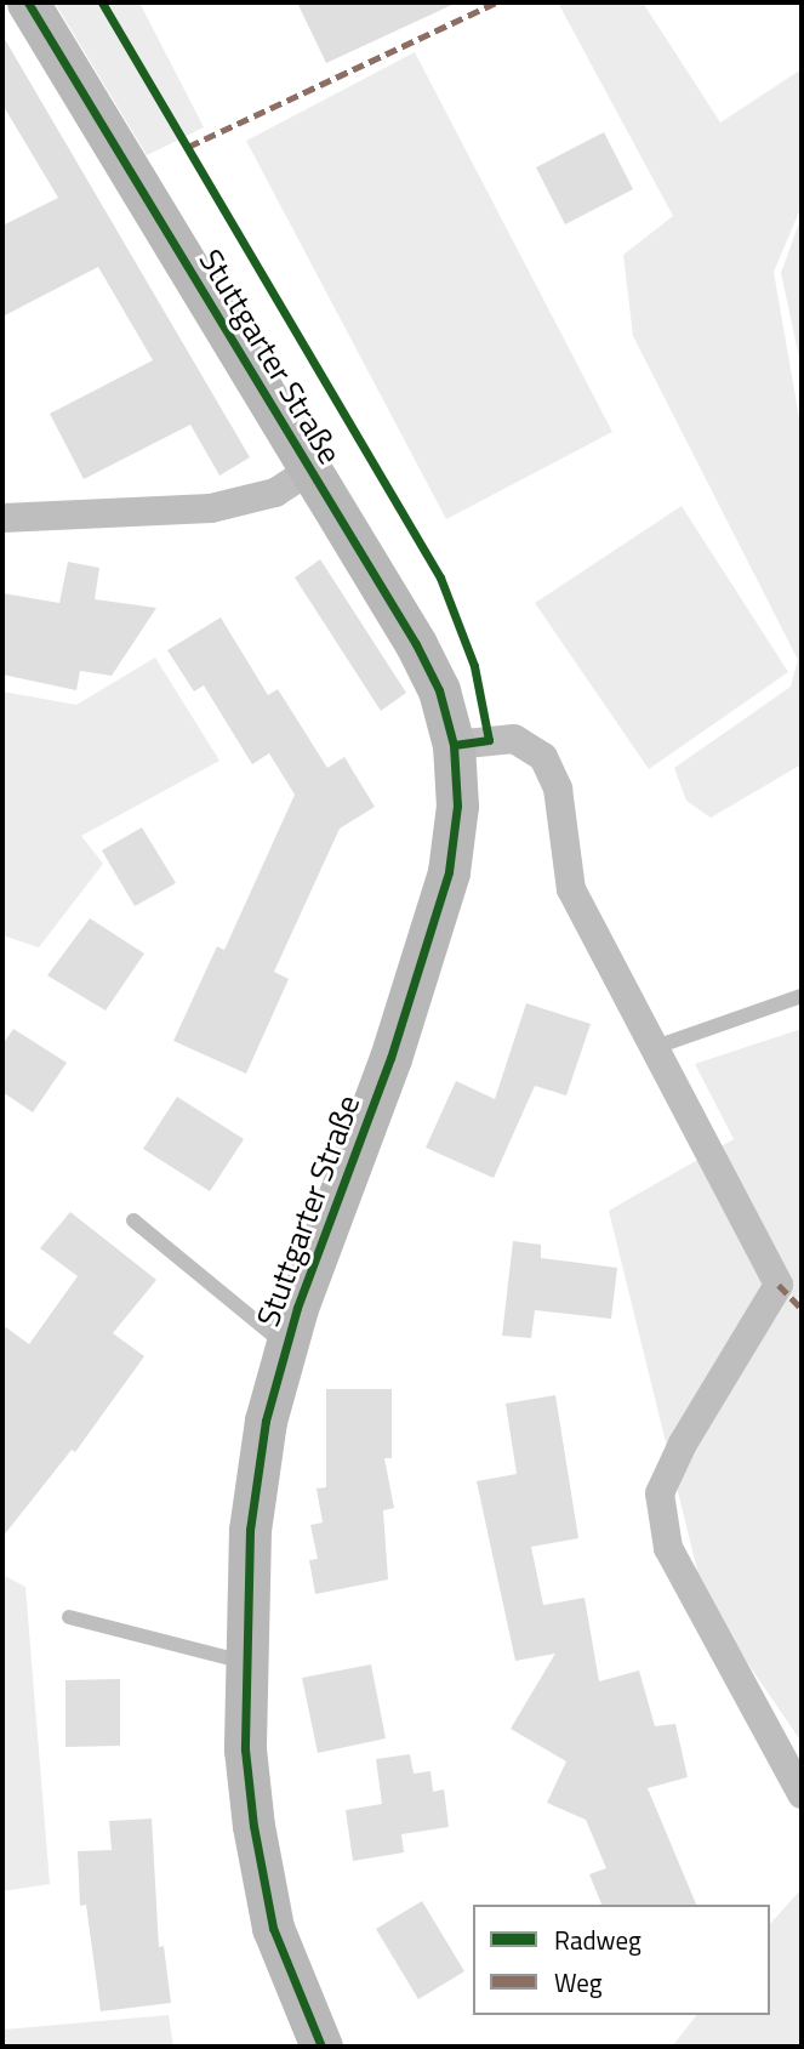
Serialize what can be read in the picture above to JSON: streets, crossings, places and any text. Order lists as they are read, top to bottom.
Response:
{
  "streets": {
    "main road": ["Stuttgarter Straße"]
  },
  "legend": ["Radweg", "Weg"]
}
